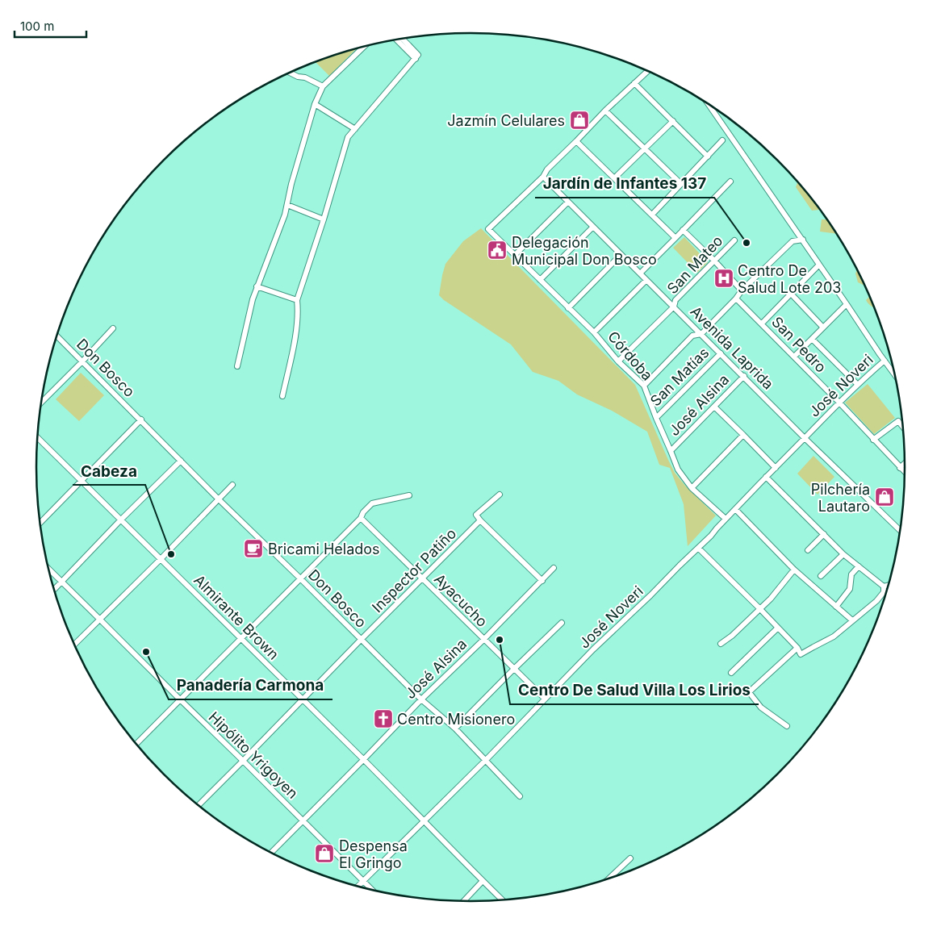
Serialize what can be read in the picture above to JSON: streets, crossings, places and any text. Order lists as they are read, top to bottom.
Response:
{
  "streets": {
    "street": [
      "San Mateo",
      "San Pedro",
      "Avenida Laprida",
      "Córdoba",
      "Don Bosco",
      "San Matías",
      "José Noveri",
      "José Alsina",
      "Inspector Patiño",
      "Ayacucho",
      "Almirante Brown",
      "Hipólito Yrigoyen"
    ]
  },
  "crossings": [
    ["San Mateo", "Avenida Laprida"],
    ["San Pedro", "José Noveri"],
    ["Avenida Laprida", "Córdoba"],
    ["Avenida Laprida", "San Matías"],
    ["Avenida Laprida", "José Noveri"],
    ["Avenida Laprida", "José Alsina"],
    ["Córdoba", "San Matías"],
    ["Córdoba", "José Noveri"],
    ["Córdoba", "José Alsina"],
    ["Don Bosco", "José Noveri"],
    ["Don Bosco", "José Alsina"],
    ["Don Bosco", "Inspector Patiño"],
    ["José Noveri", "Ayacucho"],
    ["José Noveri", "Almirante Brown"],
    ["José Noveri", "Hipólito Yrigoyen"],
    ["José Alsina", "Ayacucho"],
    ["José Alsina", "Almirante Brown"],
    ["José Alsina", "Hipólito Yrigoyen"],
    ["Inspector Patiño", "Ayacucho"],
    ["Inspector Patiño", "Almirante Brown"],
    ["Inspector Patiño", "Hipólito Yrigoyen"]
  ],
  "places": {
    "shop": ["Jazmín Celulares", "Pilchería Lautaro", "Despensa El Gringo"],
    "other": [
      "Jardín de Infantes 137",
      "Cabeza",
      "Centro De Salud Villa Los Lirios",
      "Panadería Carmona"
    ],
    "public building": ["Delegación Municipal Don Bosco"],
    "hospital": ["Centro De Salud Lote 203"],
    "cafe": ["Bricami Helados"],
    "church": ["Centro Misionero"]
  },
  "scale_bar": "100 m"
}
